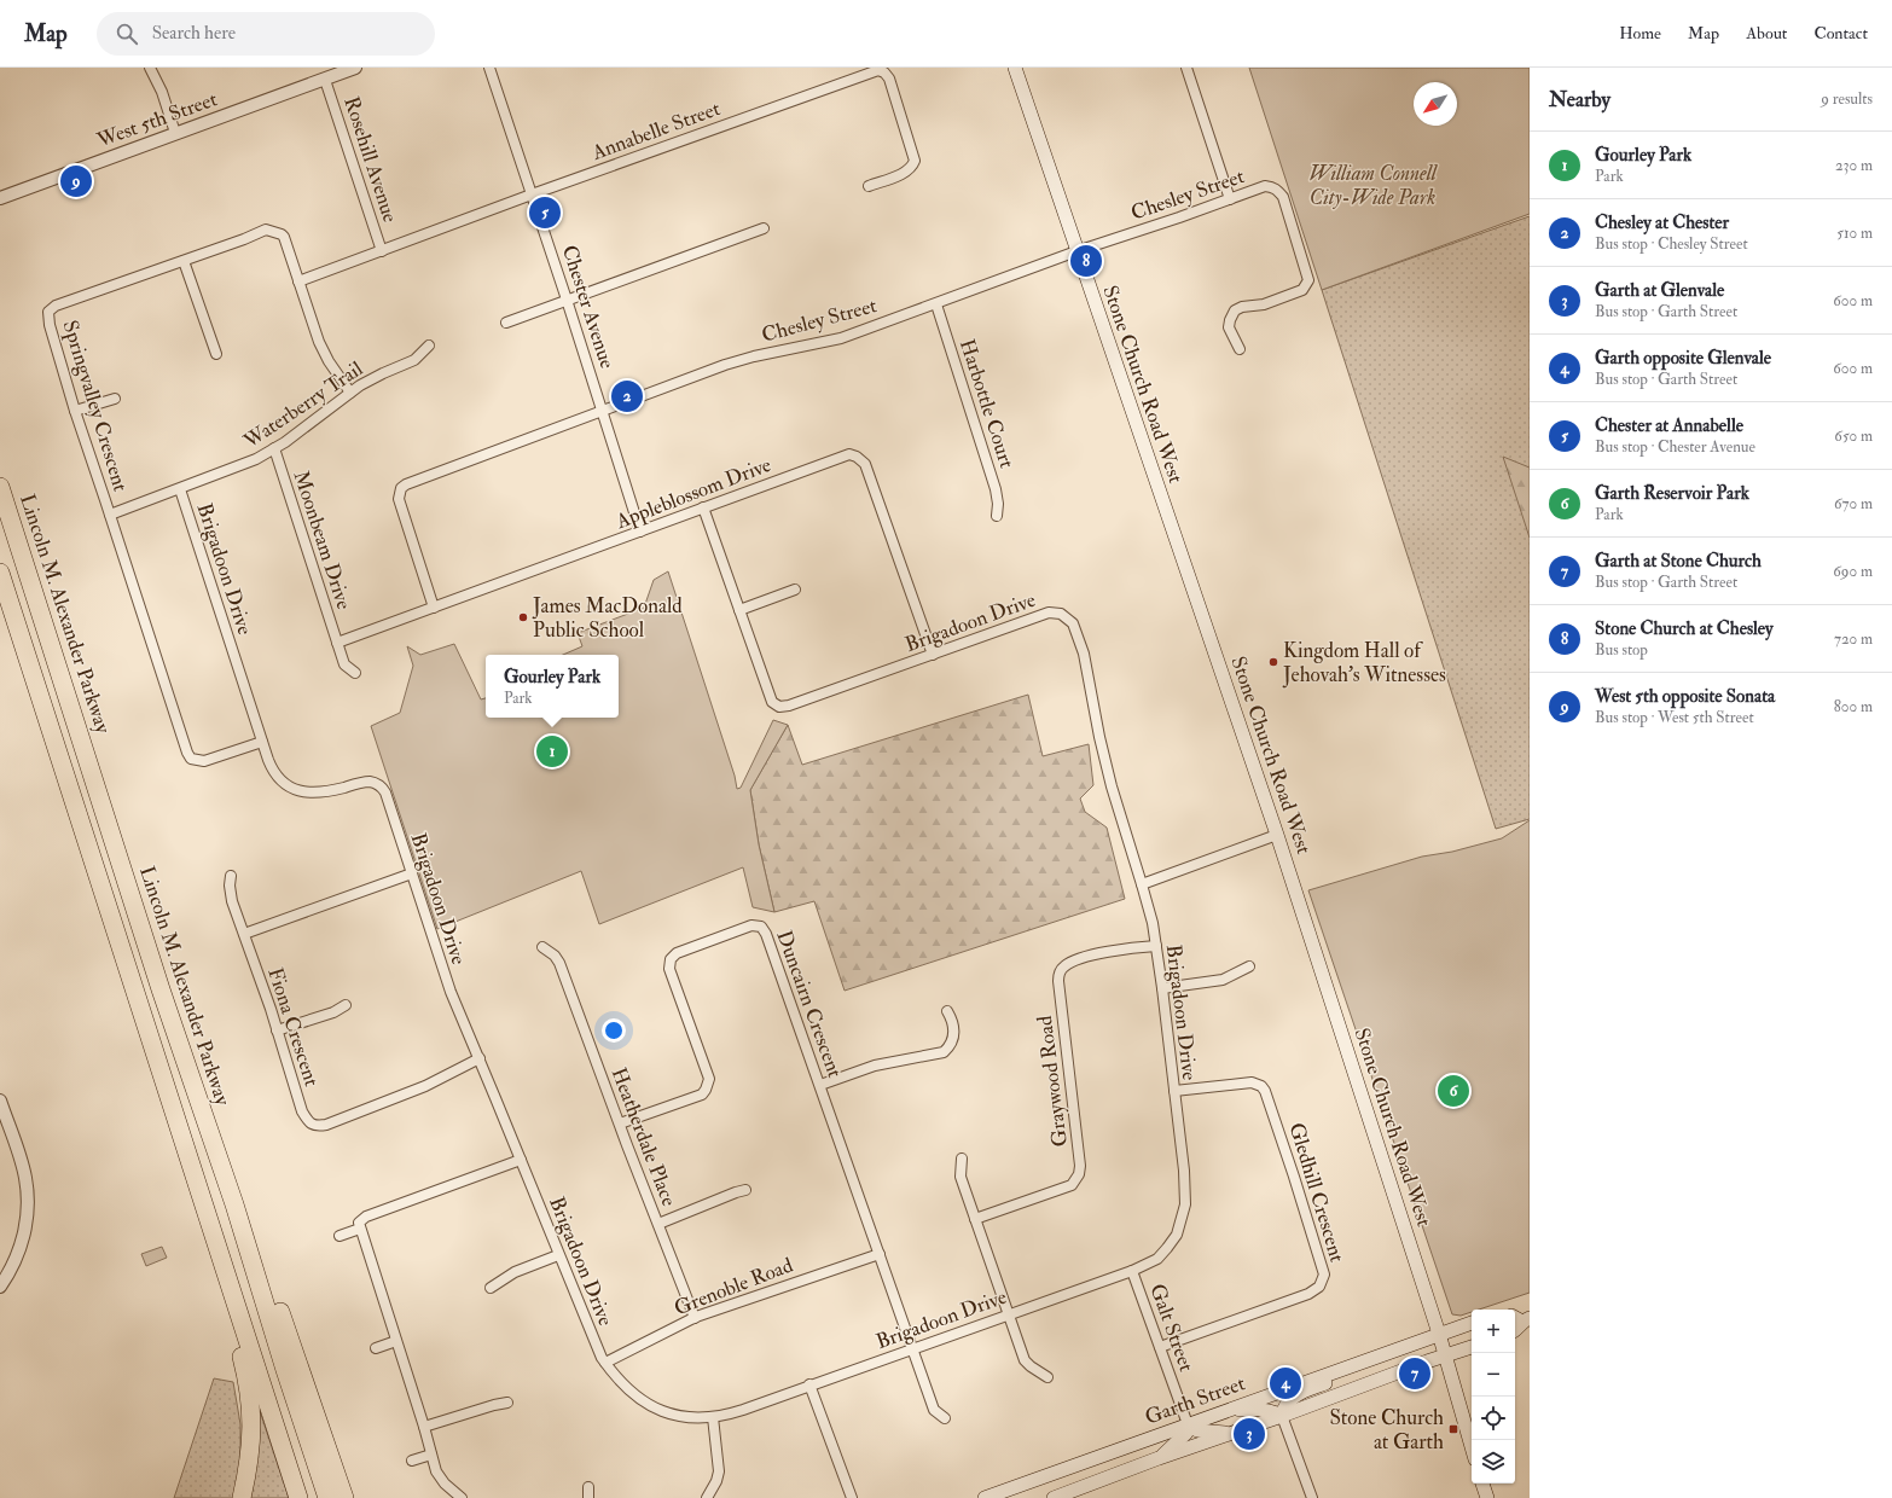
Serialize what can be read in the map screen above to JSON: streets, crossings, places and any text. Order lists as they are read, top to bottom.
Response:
{
  "streets": {
    "highway": ["Lincoln M. Alexander Parkway"],
    "main road": ["Stone Church Road West", "Garth Street"],
    "street": [
      "West 5th Street",
      "Annabelle Street",
      "Rosehill Avenue",
      "Chesley Street",
      "Chester Avenue",
      "Harbottle Court",
      "Waterberry Trail",
      "Springvalley Crescent",
      "Appleblossom Drive",
      "Moonbeam Drive",
      "Brigadoon Drive",
      "Duncairn Crescent",
      "Fiona Crescent",
      "Graywood Road",
      "Heatherdale Place",
      "Gledhill Crescent",
      "Grenoble Road",
      "Galt Street"
    ]
  },
  "crossings": [
    ["West 5th Street", "Rosehill Avenue"],
    ["Annabelle Street", "Rosehill Avenue"],
    ["Annabelle Street", "Chester Avenue"],
    ["Annabelle Street", "Springvalley Crescent"],
    ["Chesley Street", "Chester Avenue"],
    ["Chesley Street", "Stone Church Road West"],
    ["Chesley Street", "Harbottle Court"],
    ["Chesley Street", "Appleblossom Drive"],
    ["Chester Avenue", "Appleblossom Drive"],
    ["Stone Church Road West", "Garth Street"],
    ["Waterberry Trail", "Springvalley Crescent"],
    ["Waterberry Trail", "Moonbeam Drive"],
    ["Waterberry Trail", "Brigadoon Drive"],
    ["Springvalley Crescent", "Brigadoon Drive"],
    ["Appleblossom Drive", "Moonbeam Drive"],
    ["Appleblossom Drive", "Brigadoon Drive"],
    ["Brigadoon Drive", "Duncairn Crescent"],
    ["Brigadoon Drive", "Fiona Crescent"],
    ["Brigadoon Drive", "Graywood Road"],
    ["Brigadoon Drive", "Gledhill Crescent"],
    ["Brigadoon Drive", "Grenoble Road"],
    ["Brigadoon Drive", "Galt Street"],
    ["Duncairn Crescent", "Heatherdale Place"],
    ["Duncairn Crescent", "Grenoble Road"],
    ["Heatherdale Place", "Grenoble Road"],
    ["Gledhill Crescent", "Galt Street"],
    ["Galt Street", "Garth Street"]
  ],
  "parks": ["William Connell City-Wide Park"],
  "places": {
    "other": ["James MacDonald Public School", "Kingdom Hall of Jehovah's Witnesses"],
    "transit": ["Stone Church at Garth"]
  },
  "north": "bottom left",
  "page": {
    "header": "Map",
    "search": "Search here",
    "nav": [
      "Home",
      "Map",
      "About",
      "Contact"
    ],
    "heading": ["Nearby", "9 results"],
    "list": [
      {
        "mark": "1",
        "name": "Gourley Park",
        "note": "Park",
        "value": "230 m"
      },
      {
        "mark": "2",
        "name": "Chesley at Chester",
        "note": "Bus stop · Chesley Street",
        "value": "510 m"
      },
      {
        "mark": "3",
        "name": "Garth at Glenvale",
        "note": "Bus stop · Garth Street",
        "value": "600 m"
      },
      {
        "mark": "4",
        "name": "Garth opposite Glenvale",
        "note": "Bus stop · Garth Street",
        "value": "600 m"
      },
      {
        "mark": "5",
        "name": "Chester at Annabelle",
        "note": "Bus stop · Chester Avenue",
        "value": "650 m"
      },
      {
        "mark": "6",
        "name": "Garth Reservoir Park",
        "note": "Park",
        "value": "670 m"
      },
      {
        "mark": "7",
        "name": "Garth at Stone Church",
        "note": "Bus stop · Garth Street",
        "value": "690 m"
      },
      {
        "mark": "8",
        "name": "Stone Church at Chesley",
        "note": "Bus stop",
        "value": "720 m"
      },
      {
        "mark": "9",
        "name": "West 5th opposite Sonata",
        "note": "Bus stop · West 5th Street",
        "value": "800 m"
      }
    ],
    "pins": [
      "9",
      "5",
      "8",
      "2",
      "1",
      "6",
      "7",
      "4",
      "3"
    ],
    "popup": ["Gourley Park", "Park"],
    "map_buttons": ["+", "−"]
  }
}
